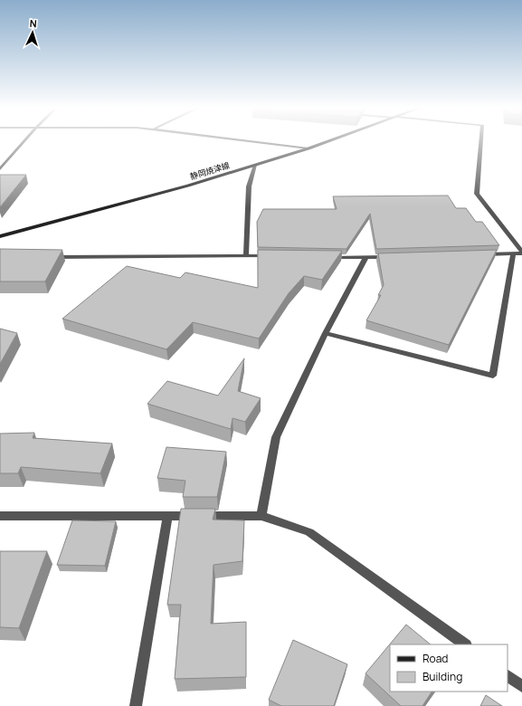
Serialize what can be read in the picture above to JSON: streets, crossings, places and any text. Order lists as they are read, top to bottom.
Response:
{
  "streets": {
    "main road": ["静岡焼津線"]
  },
  "legend": ["Road", "Building"],
  "north": "top"
}
